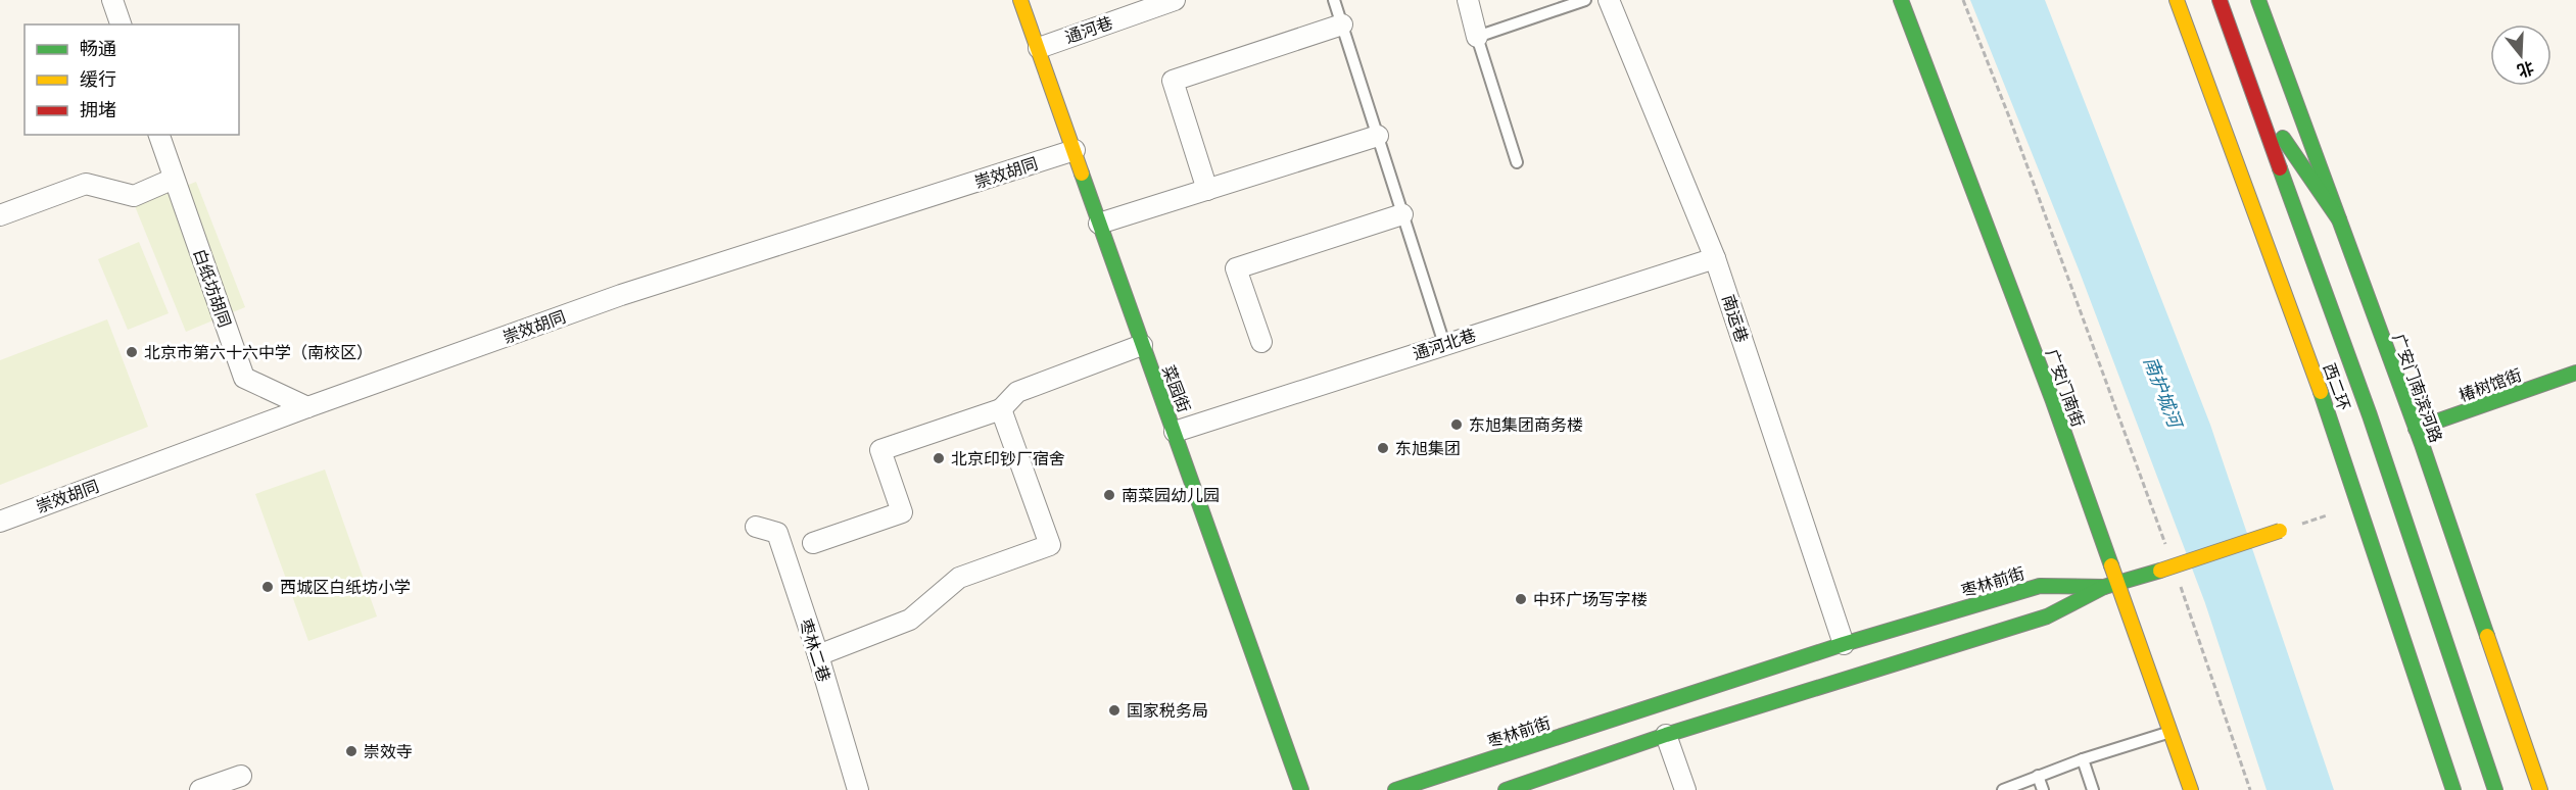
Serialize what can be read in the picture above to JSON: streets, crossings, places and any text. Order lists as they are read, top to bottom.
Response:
{
  "streets": {
    "main road": [
      "椿树馆街",
      "西二环",
      "广安门南街",
      "广安门南滨河路",
      "菜园街",
      "枣林前街"
    ],
    "street": [
      "通河巷",
      "崇效胡同",
      "白纸坊胡同",
      "南运巷",
      "通河北巷",
      "枣林二巷"
    ]
  },
  "crossings": [
    ["通河巷", "菜园街"],
    ["崇效胡同", "白纸坊胡同"],
    ["崇效胡同", "菜园街"],
    ["南运巷", "通河北巷"],
    ["南运巷", "枣林前街"],
    ["通河北巷", "菜园街"],
    ["椿树馆街", "广安门南滨河路"],
    ["广安门南街", "枣林前街"]
  ],
  "water": ["南护城河"],
  "places": [
    "北京市第六十六中学（南校区）",
    "东旭集团商务楼",
    "东旭集团",
    "北京印钞厂宿舍",
    "南菜园幼儿园",
    "西城区白纸坊小学",
    "中环广场写字楼",
    "国家税务局",
    "崇效寺"
  ],
  "legend": ["畅通", "缓行", "拥堵"],
  "north": "bottom"
}
